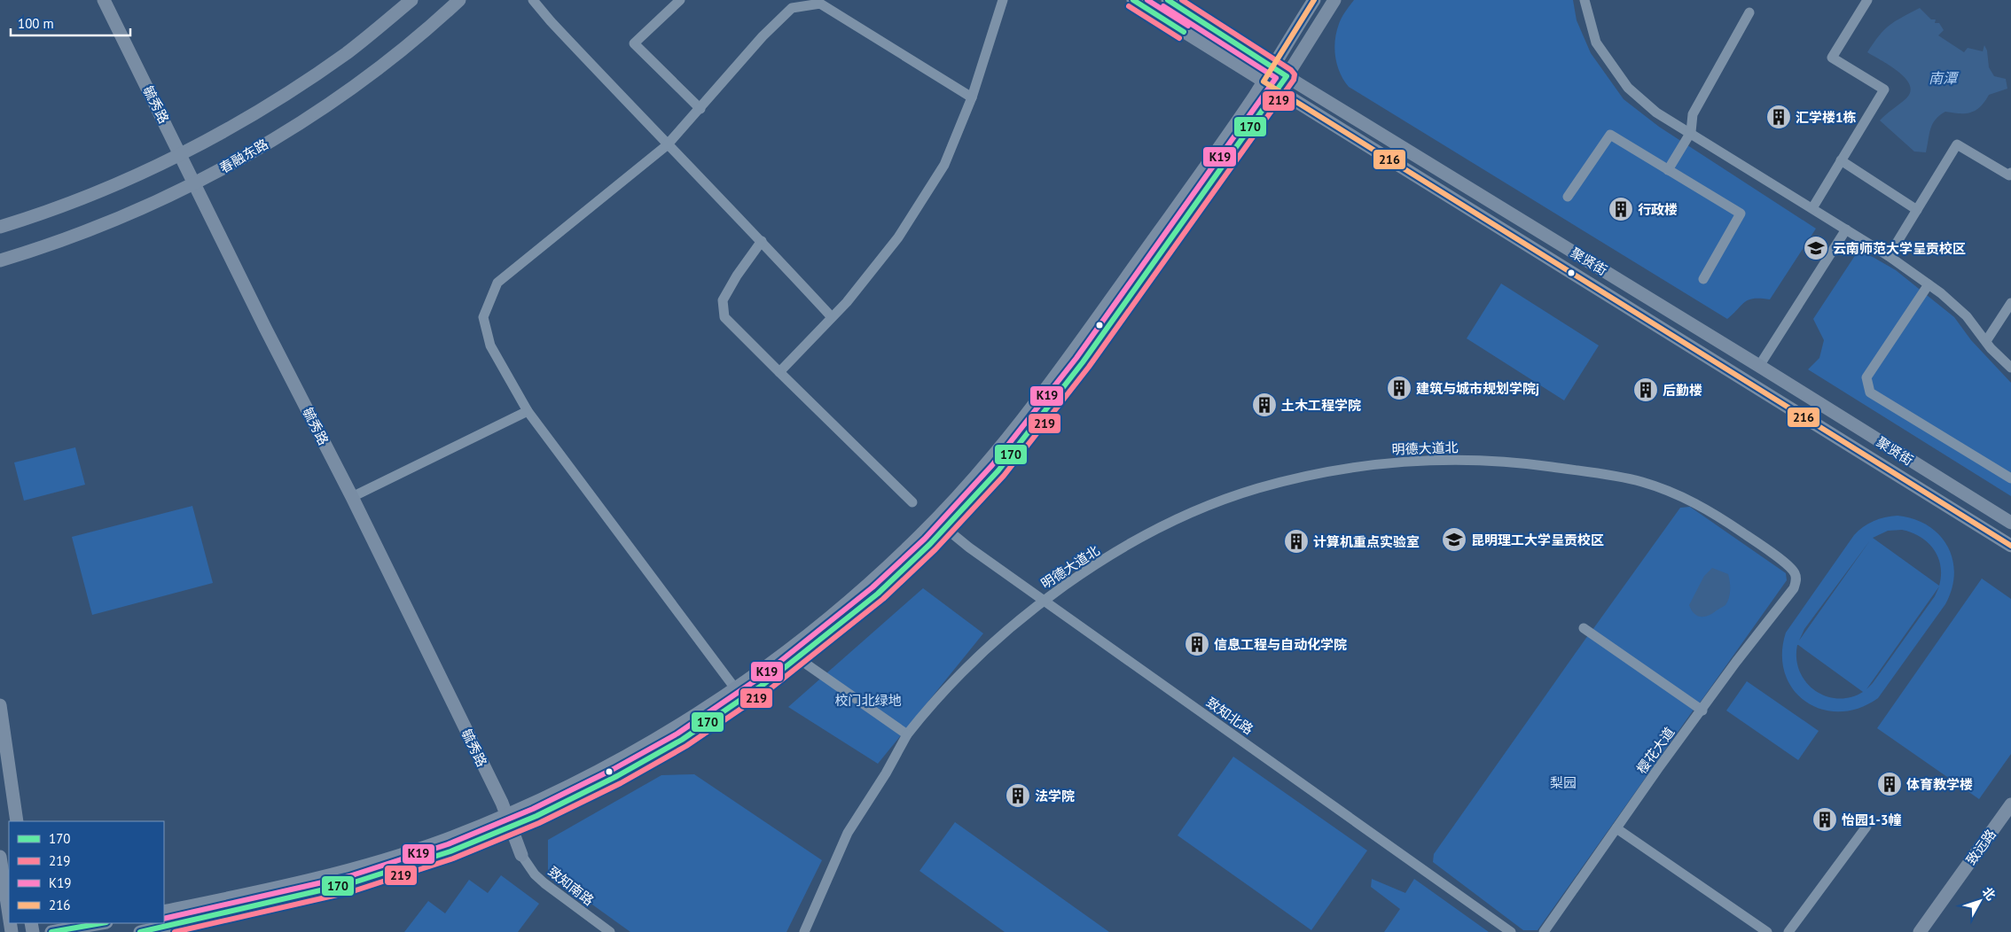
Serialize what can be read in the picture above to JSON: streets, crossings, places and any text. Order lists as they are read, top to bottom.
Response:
{
  "streets": {
    "street": [
      "毓秀路",
      "春融东路",
      "聚贤街",
      "明德大道北",
      "致知北路",
      "樱花大道",
      "致远路",
      "致知南路"
    ]
  },
  "crossings": [
    ["毓秀路", "春融东路"],
    ["毓秀路", "致知南路"],
    ["明德大道北", "致知北路"],
    ["明德大道北", "樱花大道"]
  ],
  "water": ["南潭"],
  "parks": ["校门北绿地", "梨园"],
  "places": {
    "building": [
      "汇学楼1栋",
      "行政楼",
      "建筑与城市规划学院j",
      "后勤楼",
      "土木工程学院",
      "计算机重点实验室",
      "信息工程与自动化学院",
      "体育教学楼",
      "法学院",
      "怡园1-3幢"
    ],
    "school or university": ["云南师范大学呈贡校区", "昆明理工大学呈贡校区"]
  },
  "lines": [
    "transit line 170",
    "transit line 219",
    "transit line K19",
    "transit line 216"
  ],
  "legend": [
    "170",
    "219",
    "K19",
    "216"
  ],
  "scale_bar": "100 m",
  "north": "top right"
}
